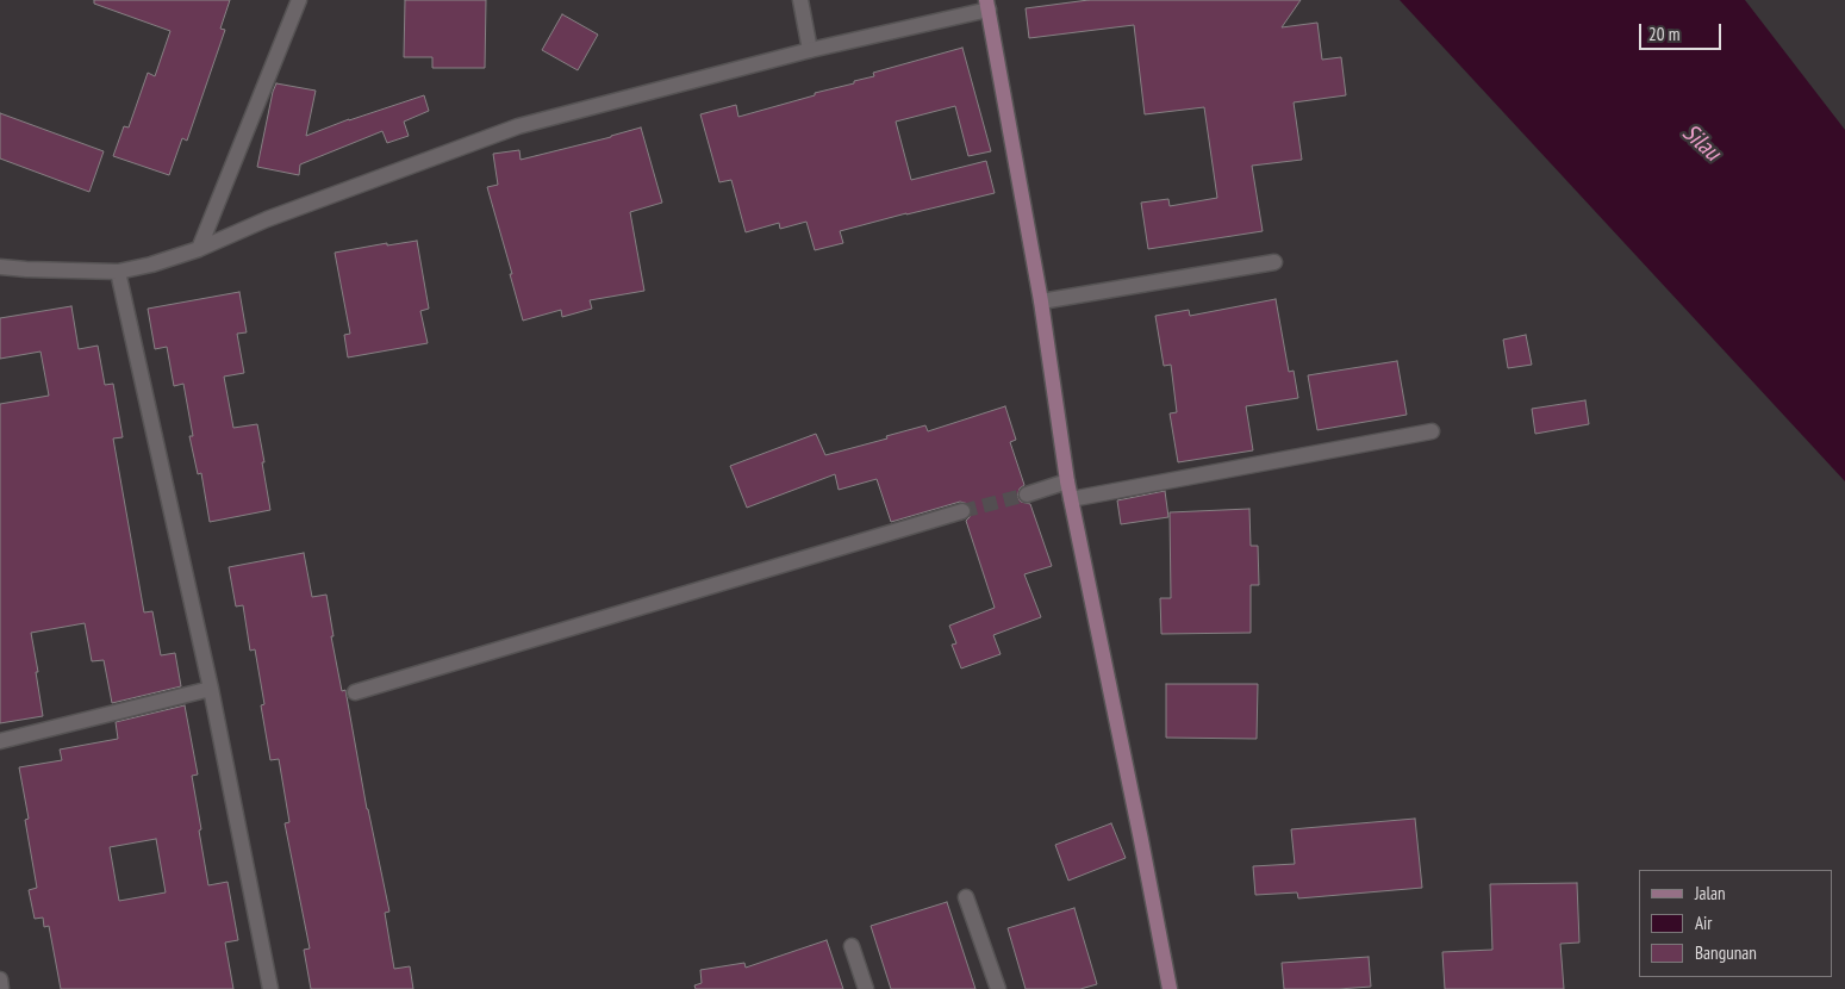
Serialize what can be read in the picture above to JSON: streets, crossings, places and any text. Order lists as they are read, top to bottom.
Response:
{
  "water": ["Silau"],
  "legend": ["Jalan", "Air", "Bangunan"],
  "scale_bar": "20 m"
}
